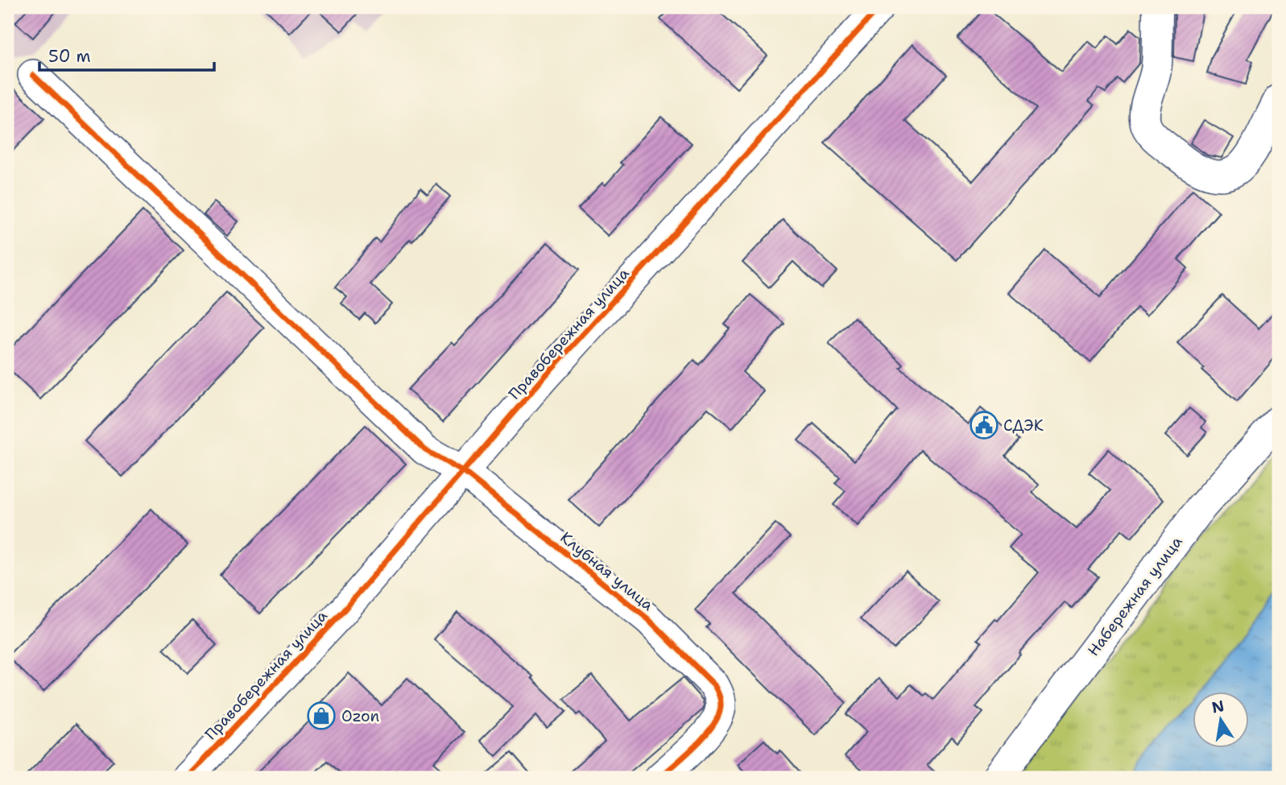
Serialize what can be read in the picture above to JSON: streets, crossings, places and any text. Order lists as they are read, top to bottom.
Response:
{
  "streets": {
    "street": ["Правобережная улица", "Клубная улица", "Набережная улица"]
  },
  "crossings": [
    ["Правобережная улица", "Клубная улица"]
  ],
  "places": {
    "public building": ["СДЭК"],
    "shop": ["Ozon"]
  },
  "scale_bar": "50 m",
  "north": "top"
}
